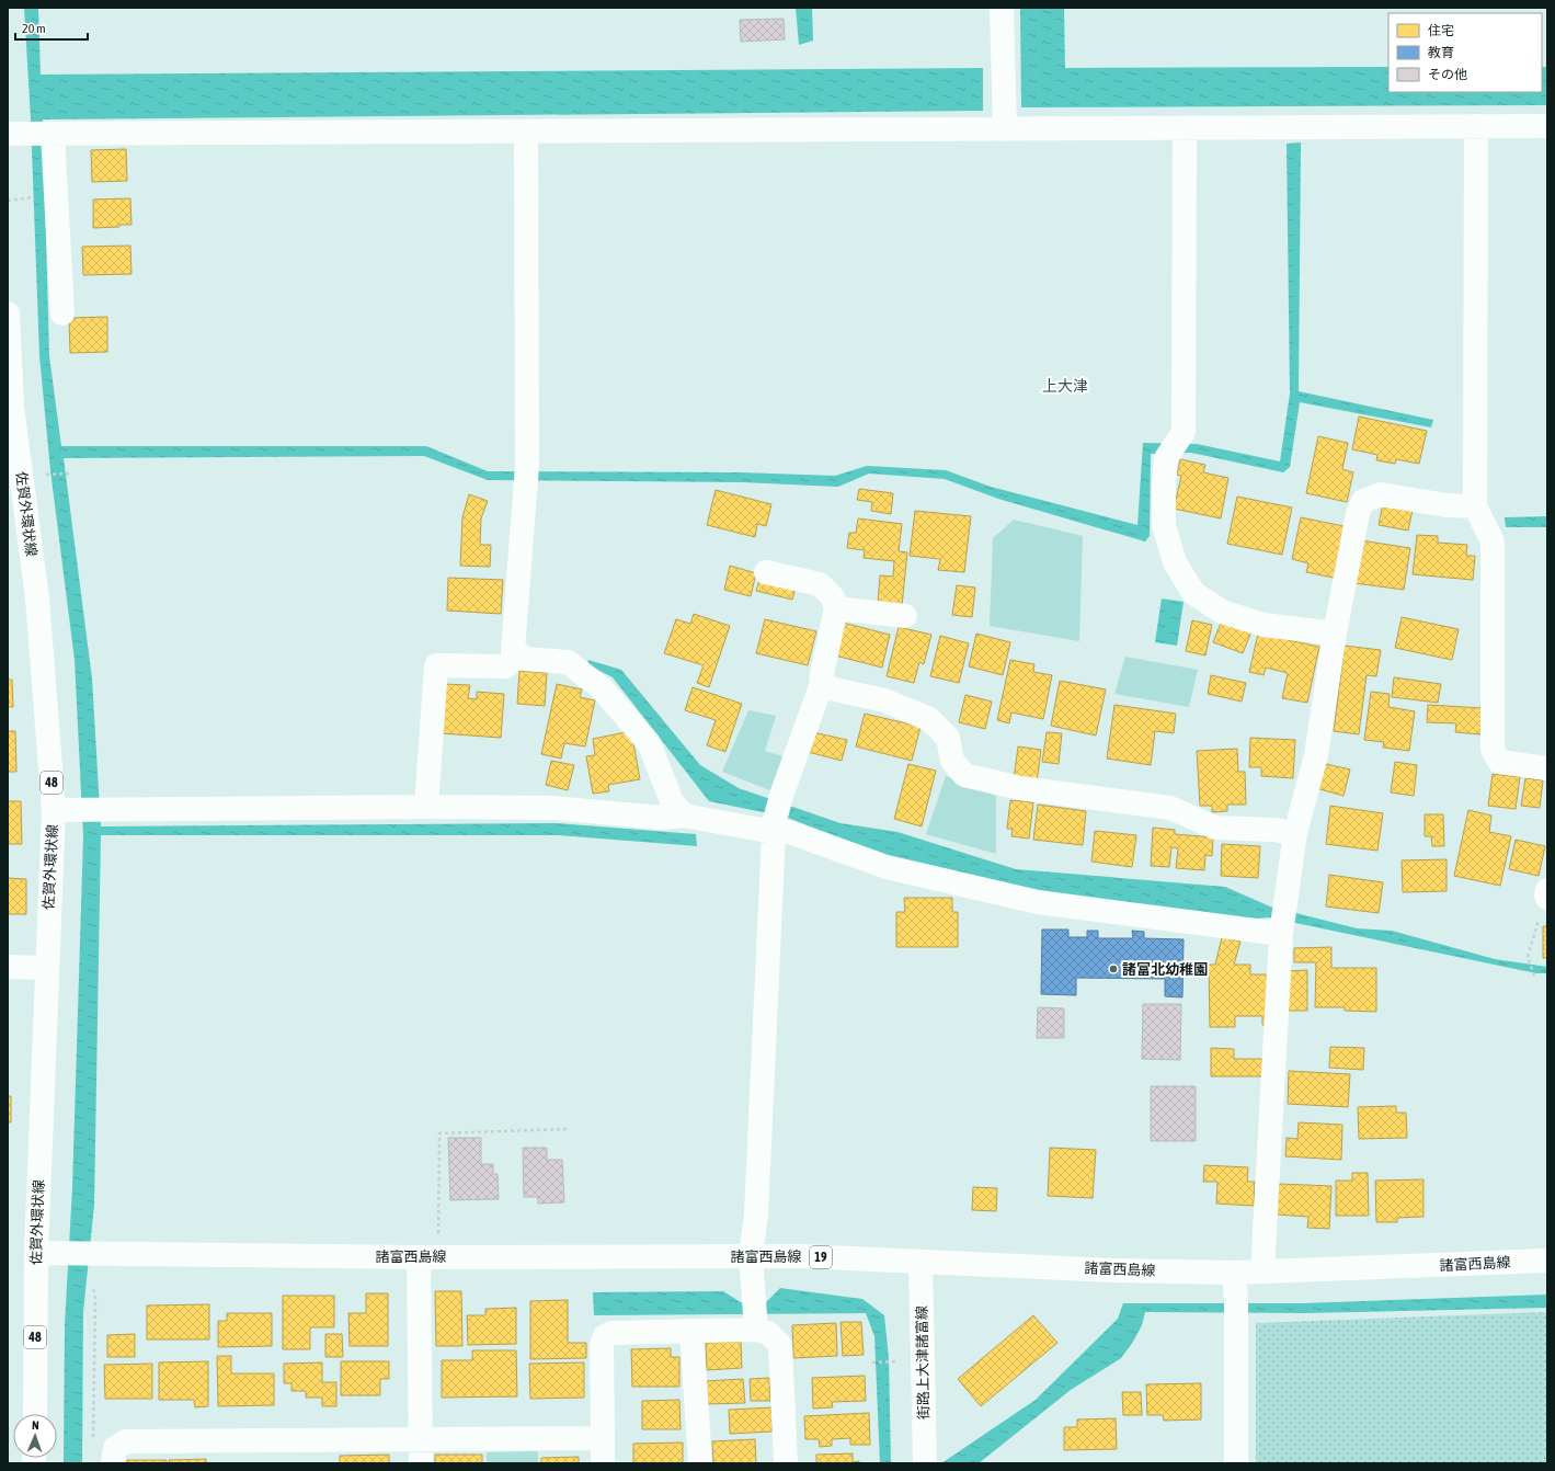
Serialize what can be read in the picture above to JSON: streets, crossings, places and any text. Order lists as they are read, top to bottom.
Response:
{
  "streets": {
    "street": [
      "佐賀外環状線",
      "48",
      "諸富西島線",
      "19",
      "街路上大津諸富線"
    ]
  },
  "crossings": [
    ["佐賀外環状線", "諸富西島線"],
    ["諸富西島線", "街路上大津諸富線"]
  ],
  "districts": ["上大津"],
  "places": ["諸富北幼稚園"],
  "legend": ["住宅", "教育", "その他"],
  "scale_bar": "20 m",
  "north": "top"
}
